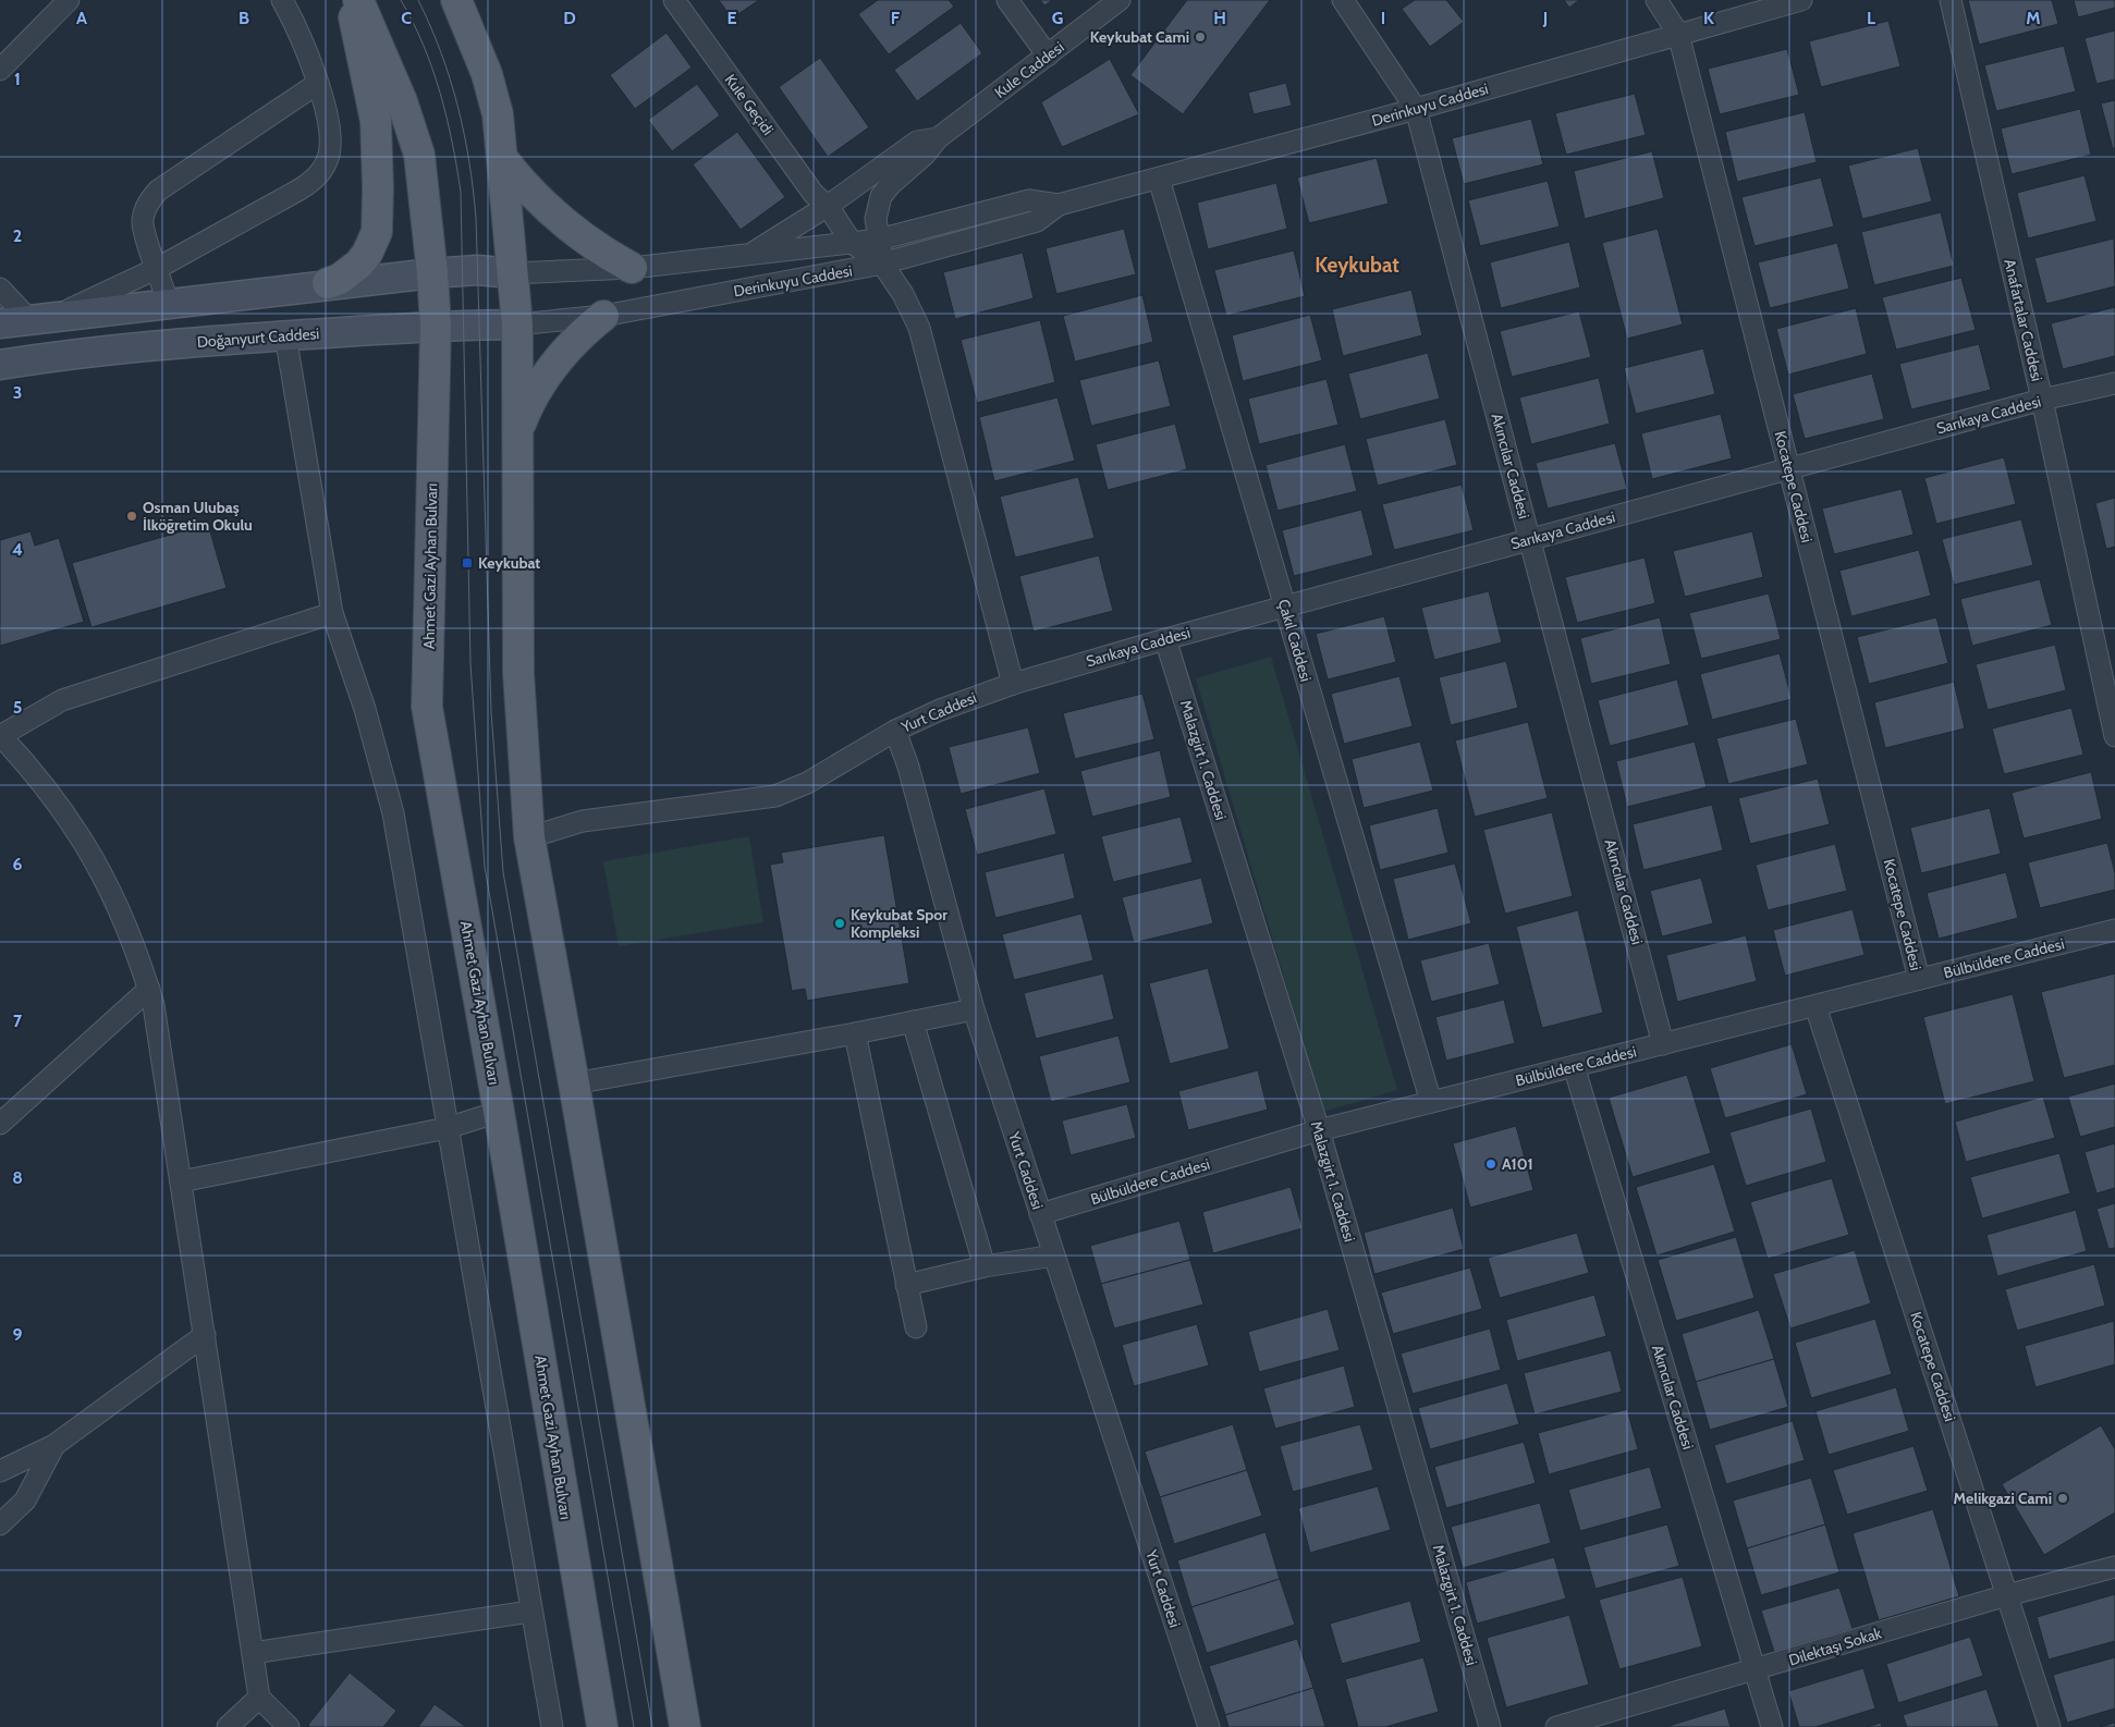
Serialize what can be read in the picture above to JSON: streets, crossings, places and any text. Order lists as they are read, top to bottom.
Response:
{
  "streets": {
    "main road": ["Ahmet Gazi Ayhan Bulvarı"],
    "street": [
      "Kule Caddesi",
      "Kule Geçidi",
      "Derinkuyu Caddesi",
      "Anafartalar Caddesi",
      "Doğanyurt Caddesi",
      "Sarıkaya Caddesi",
      "Akıncılar Caddesi",
      "Kocatepe Caddesi",
      "Çakıl Caddesi",
      "Yurt Caddesi",
      "Malazgirt 1. Caddesi",
      "Bülbüldere Caddesi",
      "Dilektaşı Sokak"
    ]
  },
  "crossings": [
    ["Kule Caddesi", "Kule Geçidi"],
    ["Kule Caddesi", "Derinkuyu Caddesi"],
    ["Kule Geçidi", "Derinkuyu Caddesi"],
    ["Derinkuyu Caddesi", "Doğanyurt Caddesi"],
    ["Derinkuyu Caddesi", "Akıncılar Caddesi"],
    ["Derinkuyu Caddesi", "Kocatepe Caddesi"],
    ["Derinkuyu Caddesi", "Çakıl Caddesi"],
    ["Anafartalar Caddesi", "Sarıkaya Caddesi"],
    ["Doğanyurt Caddesi", "Ahmet Gazi Ayhan Bulvarı"],
    ["Sarıkaya Caddesi", "Akıncılar Caddesi"],
    ["Sarıkaya Caddesi", "Kocatepe Caddesi"],
    ["Sarıkaya Caddesi", "Çakıl Caddesi"],
    ["Sarıkaya Caddesi", "Yurt Caddesi"],
    ["Sarıkaya Caddesi", "Malazgirt 1. Caddesi"],
    ["Akıncılar Caddesi", "Bülbüldere Caddesi"],
    ["Akıncılar Caddesi", "Dilektaşı Sokak"],
    ["Kocatepe Caddesi", "Bülbüldere Caddesi"],
    ["Kocatepe Caddesi", "Dilektaşı Sokak"],
    ["Çakıl Caddesi", "Bülbüldere Caddesi"],
    ["Yurt Caddesi", "Bülbüldere Caddesi"],
    ["Malazgirt 1. Caddesi", "Bülbüldere Caddesi"]
  ],
  "districts": ["Keykubat"],
  "places": {
    "other": [
      "Keykubat Cami",
      "Osman Ulubaş İlköğretim Okulu",
      "Keykubat Spor Kompleksi",
      "A101",
      "Melikgazi Cami"
    ],
    "transit": ["Keykubat"]
  },
  "grid": {
    "columns": [
      "A",
      "B",
      "C",
      "D",
      "E",
      "F",
      "G",
      "H",
      "I",
      "J",
      "K",
      "L",
      "M"
    ],
    "rows": [
      "1",
      "2",
      "3",
      "4",
      "5",
      "6",
      "7",
      "8",
      "9"
    ]
  }
}
